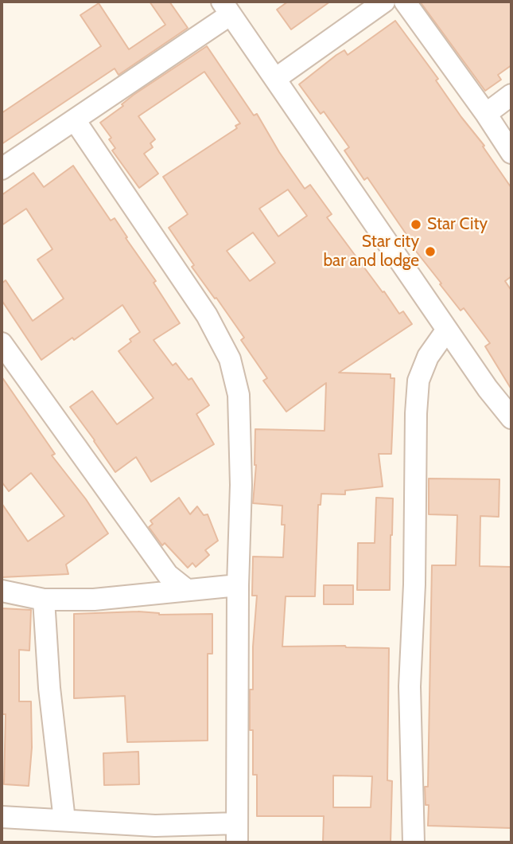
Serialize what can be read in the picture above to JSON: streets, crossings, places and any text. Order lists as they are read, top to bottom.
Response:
{
  "places": ["Star City", "Star city bar and lodge"]
}
